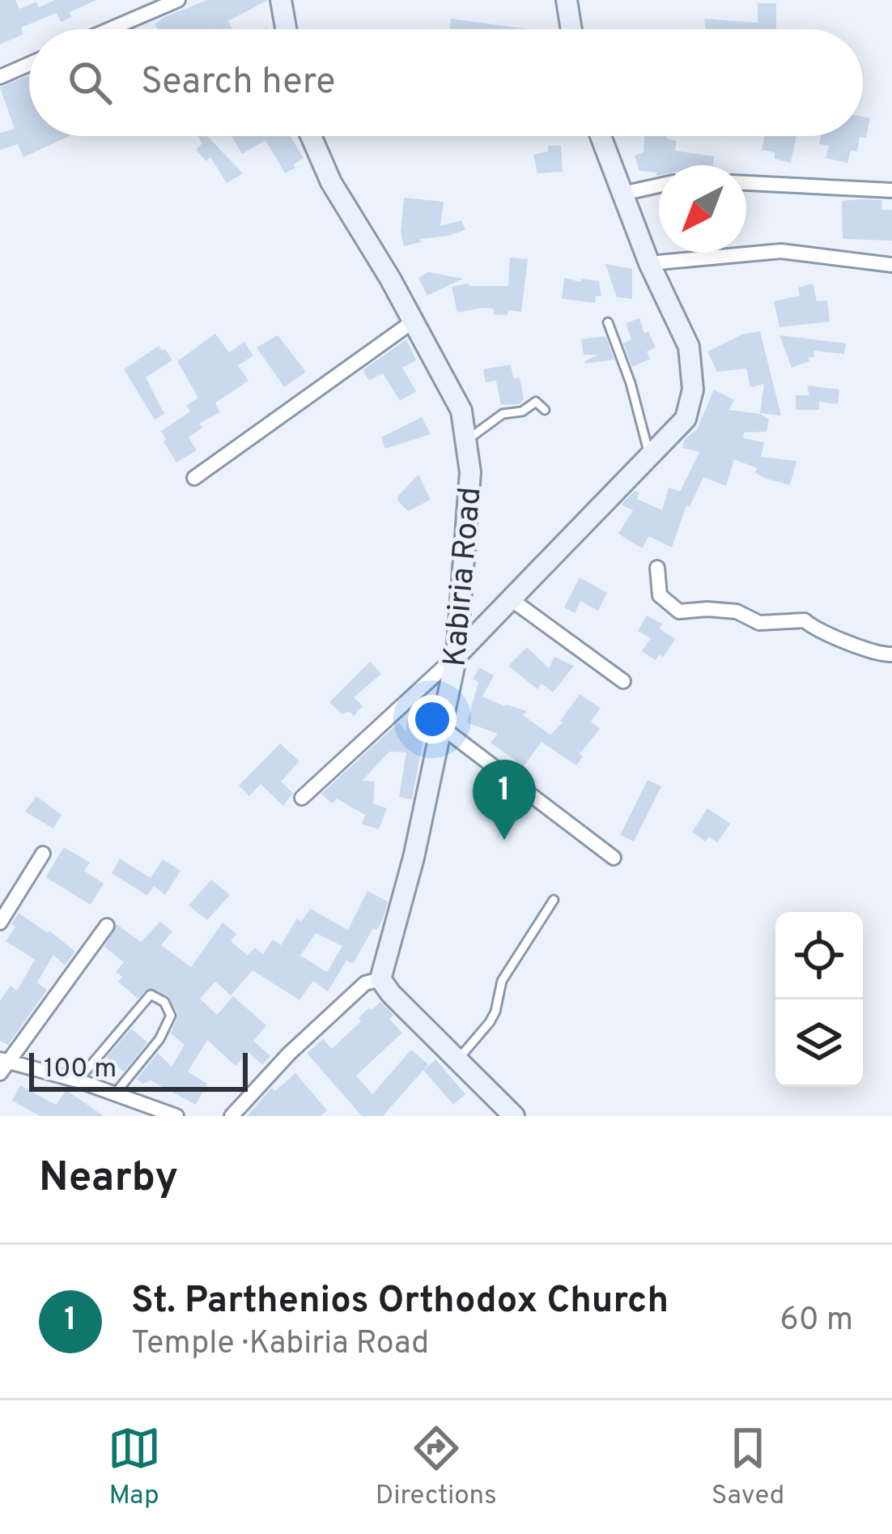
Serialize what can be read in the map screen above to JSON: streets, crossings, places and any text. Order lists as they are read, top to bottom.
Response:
{
  "streets": {
    "main road": ["Kabiria Road"]
  },
  "scale_bar": "100 m",
  "north": "bottom left",
  "page": {
    "search": "Search here",
    "pins": "1",
    "scale": "100 m",
    "heading": "Nearby",
    "list": [
      {
        "mark": "1",
        "name": "St. Parthenios Orthodox Church",
        "note": "Temple · Kabiria Road",
        "value": "60 m"
      }
    ],
    "nav": ["Map", "Directions", "Saved"]
  }
}
